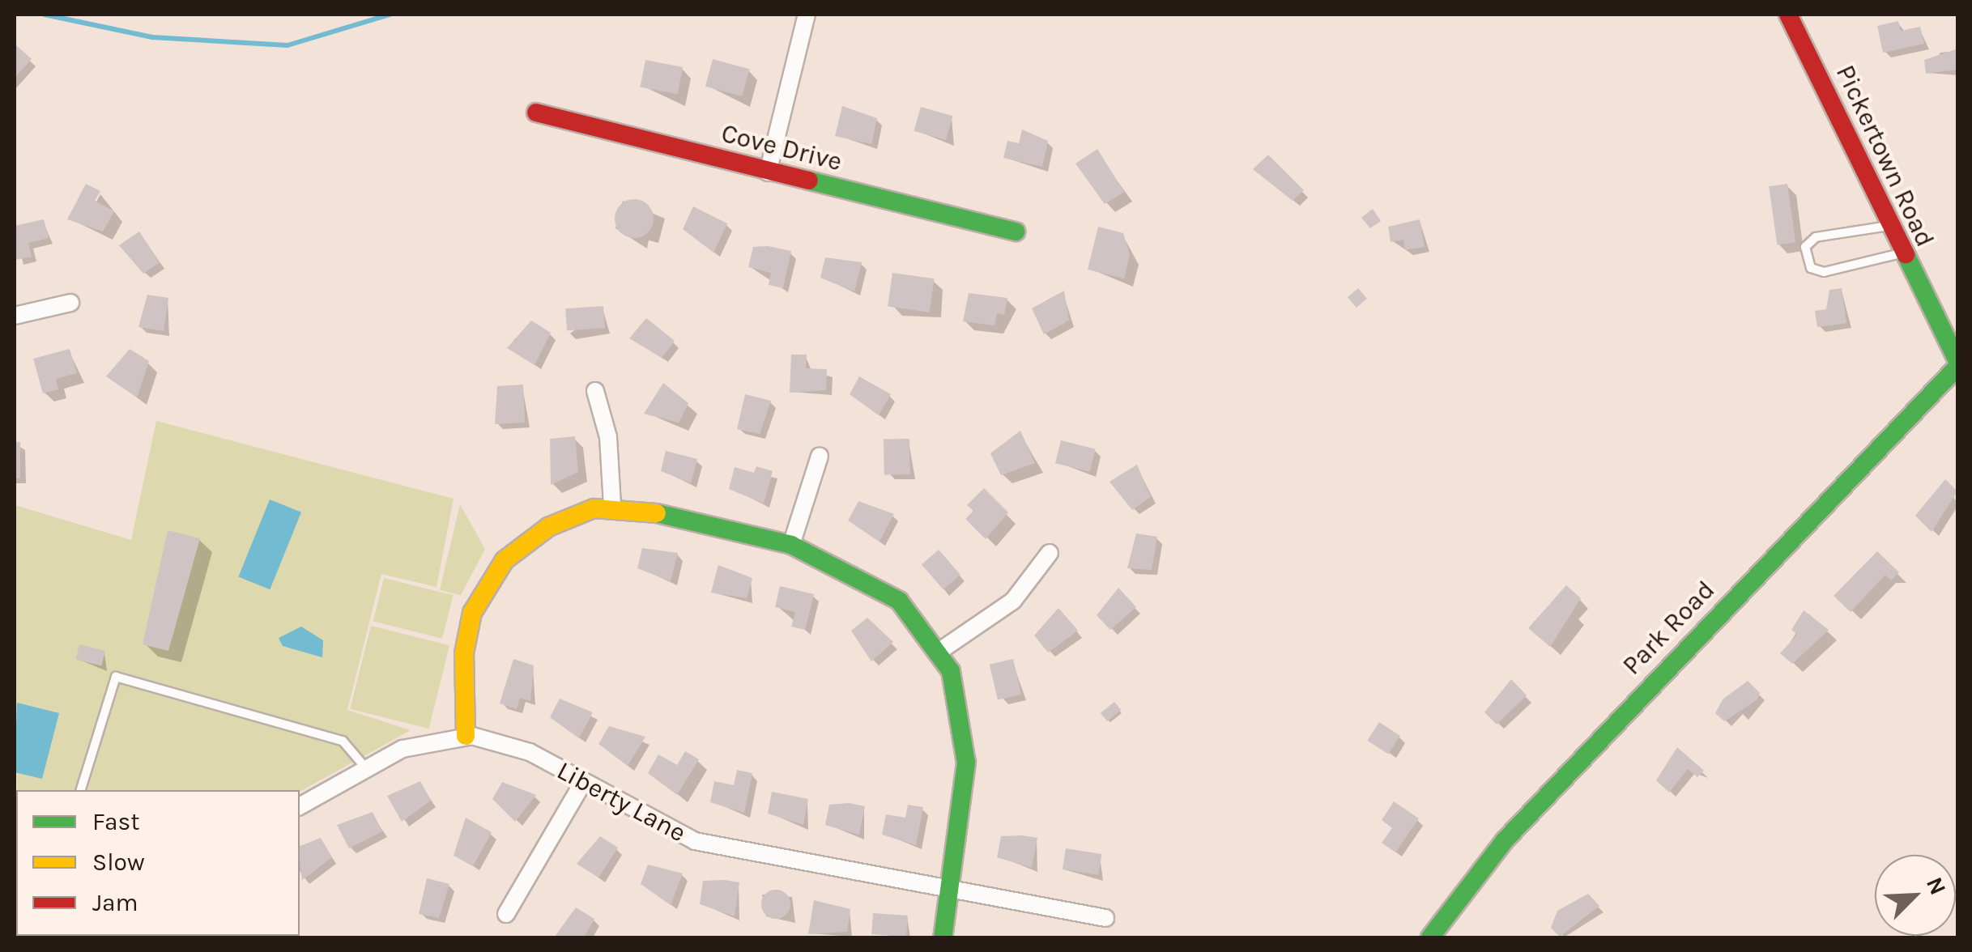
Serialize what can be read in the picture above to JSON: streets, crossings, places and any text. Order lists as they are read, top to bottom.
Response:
{
  "streets": {
    "street": [
      "Cove Drive",
      "Pickertown Road",
      "Park Road",
      "Liberty Lane"
    ]
  },
  "crossings": [
    ["Pickertown Road", "Park Road"]
  ],
  "legend": ["Fast", "Slow", "Jam"],
  "north": "top right"
}
